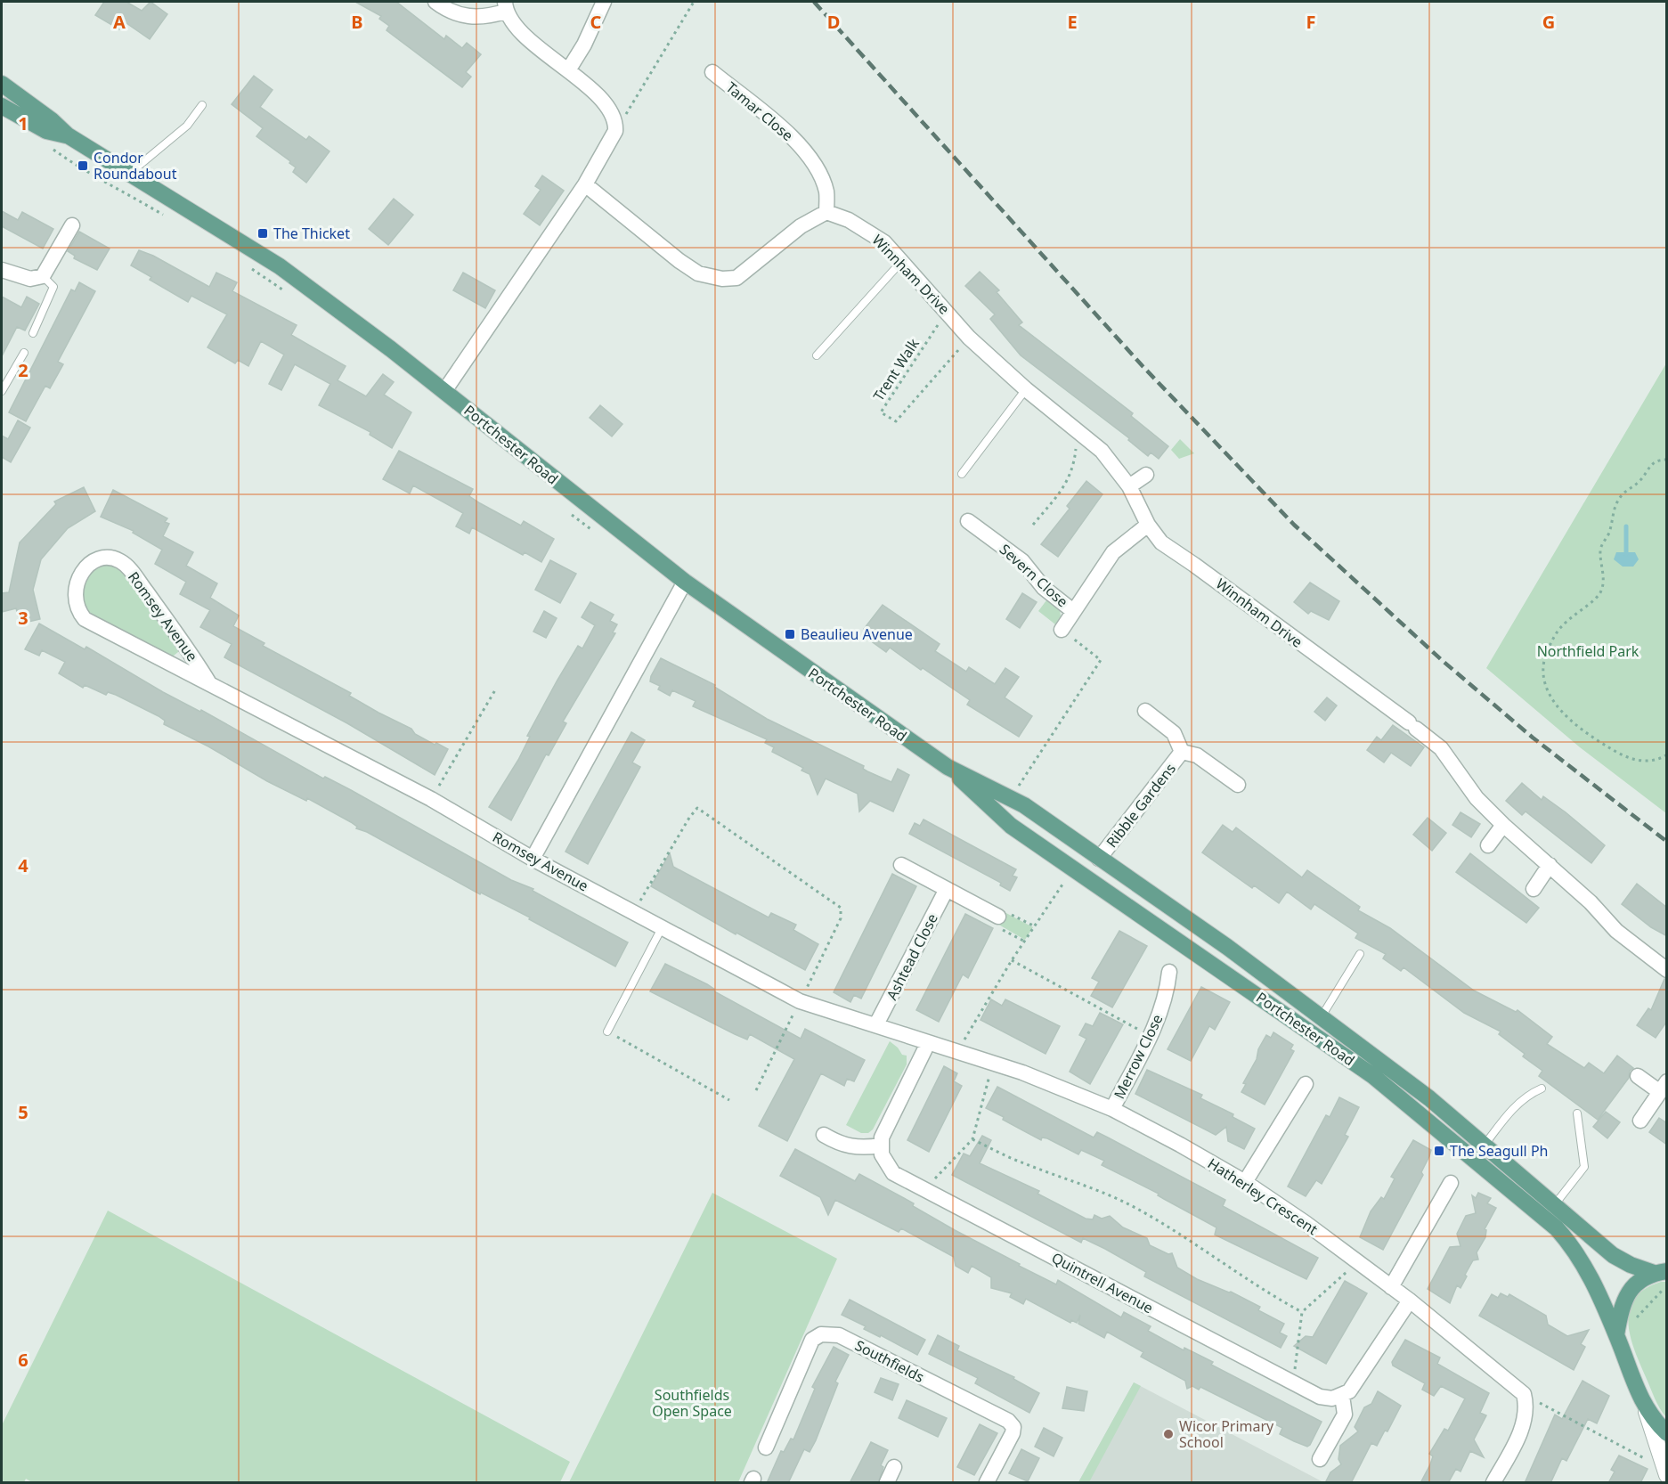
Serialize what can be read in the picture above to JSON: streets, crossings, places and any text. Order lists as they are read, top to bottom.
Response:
{
  "streets": {
    "main road": ["Portchester Road"],
    "street": [
      "Tamar Close",
      "Winnham Drive",
      "Severn Close",
      "Romsey Avenue",
      "Ribble Gardens",
      "Ashtead Close",
      "Merrow Close",
      "Hatherley Crescent",
      "Quintrell Avenue",
      "Southfields"
    ],
    "path": ["Trent Walk"]
  },
  "crossings": [
    ["Tamar Close", "Winnham Drive"],
    ["Winnham Drive", "Trent Walk"],
    ["Winnham Drive", "Severn Close"],
    ["Portchester Road", "Ribble Gardens"],
    ["Romsey Avenue", "Ashtead Close"],
    ["Romsey Avenue", "Hatherley Crescent"],
    ["Ashtead Close", "Hatherley Crescent"],
    ["Merrow Close", "Hatherley Crescent"]
  ],
  "parks": ["Northfield Park", "Southfields Open Space"],
  "places": {
    "transit": [
      "Condor Roundabout",
      "The Thicket",
      "Beaulieu Avenue",
      "The Seagull Ph"
    ],
    "other": ["Wicor Primary School"]
  },
  "grid": {
    "columns": [
      "A",
      "B",
      "C",
      "D",
      "E",
      "F",
      "G"
    ],
    "rows": [
      "1",
      "2",
      "3",
      "4",
      "5",
      "6"
    ]
  }
}
